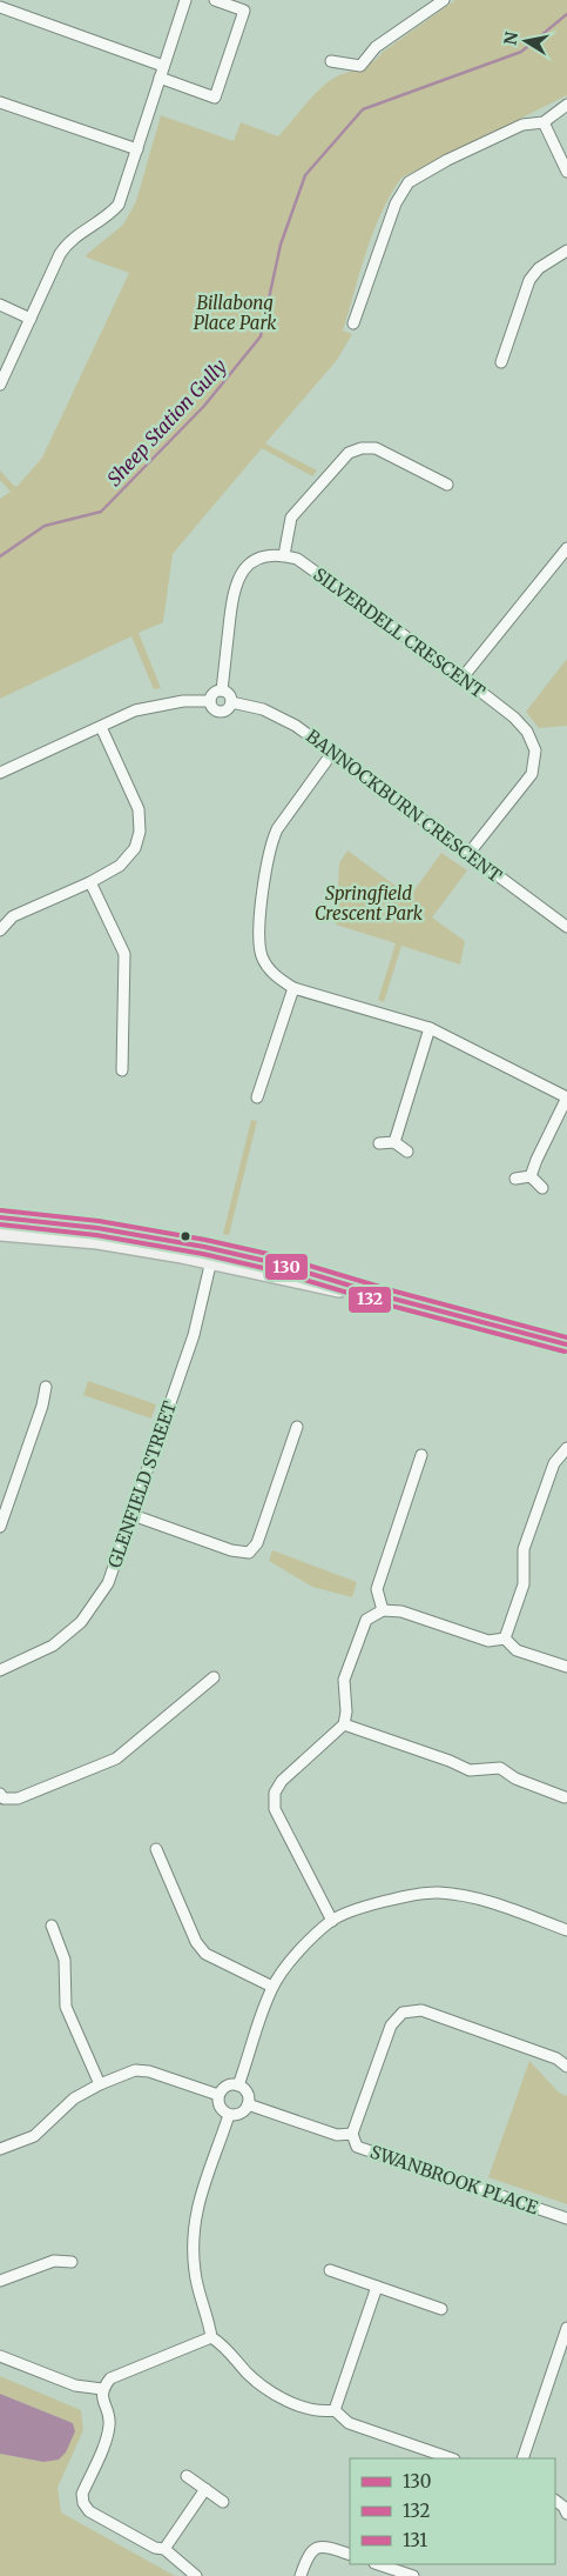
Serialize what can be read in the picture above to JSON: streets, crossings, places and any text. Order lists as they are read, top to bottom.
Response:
{
  "streets": {
    "street": [
      "SILVERDELL CRESCENT",
      "BANNOCKBURN CRESCENT",
      "GLENFIELD STREET",
      "SWANBROOK PLACE"
    ]
  },
  "crossings": [
    ["SILVERDELL CRESCENT", "BANNOCKBURN CRESCENT"]
  ],
  "water": ["Sheep Station Gully"],
  "parks": ["Billabong Place Park", "Springfield Crescent Park"],
  "lines": ["transit line 131", "transit line 130", "transit line 132"],
  "legend": ["130", "132", "131"],
  "north": "left"
}
